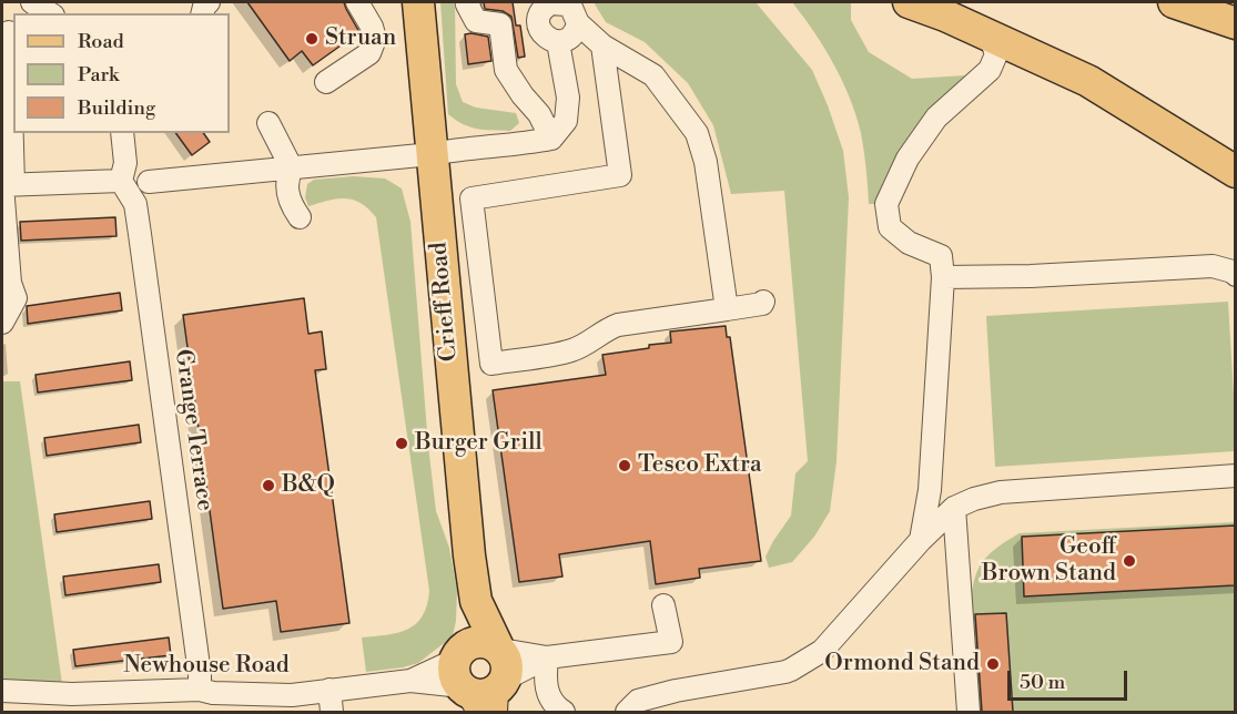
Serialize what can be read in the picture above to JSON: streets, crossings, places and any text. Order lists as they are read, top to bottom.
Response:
{
  "streets": {
    "highway": ["Crieff Road"],
    "street": ["Grange Terrace", "Newhouse Road"]
  },
  "crossings": [
    ["Crieff Road", "Newhouse Road"],
    ["Grange Terrace", "Newhouse Road"]
  ],
  "places": [
    "Struan",
    "Burger Grill",
    "Tesco Extra",
    "B&Q",
    "Geoff Brown Stand",
    "Ormond Stand"
  ],
  "legend": ["Road", "Park", "Building"],
  "scale_bar": "50 m"
}
